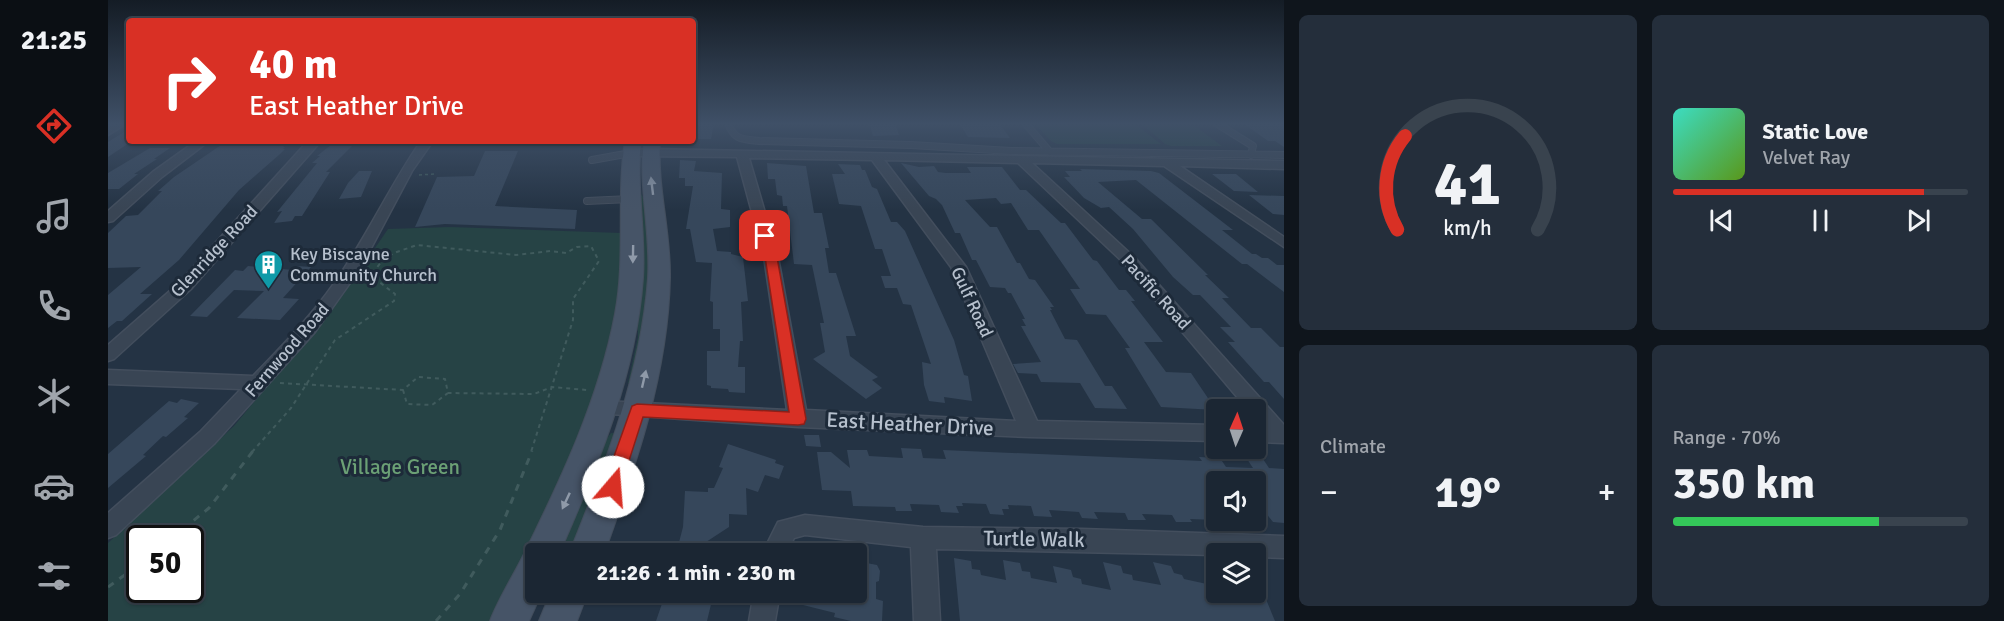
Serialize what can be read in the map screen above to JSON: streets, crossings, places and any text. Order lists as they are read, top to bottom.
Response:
{
  "streets": {
    "street": [
      "Glenridge Road",
      "Pacific Road",
      "Gulf Road",
      "Fernwood Road",
      "East Heather Drive",
      "Turtle Walk"
    ]
  },
  "crossings": [
    ["Gulf Road", "East Heather Drive"]
  ],
  "parks": ["Village Green"],
  "places": {
    "building": ["Key Biscayne Community Church"]
  },
  "north": "top",
  "page": {
    "tabs": "21:25",
    "turn": ["40 m", "East Heather Drive"],
    "song": ["Static Love", "Velvet Ray"],
    "tile": [
      "Climate",
      ["Range · 70%", "350 km"]
    ],
    "heat": ["−", "19°", "+"],
    "limit": "50",
    "trip": "21:26 · 1 min · 230 m",
    "gauge": ["41", "km/h"]
  }
}
